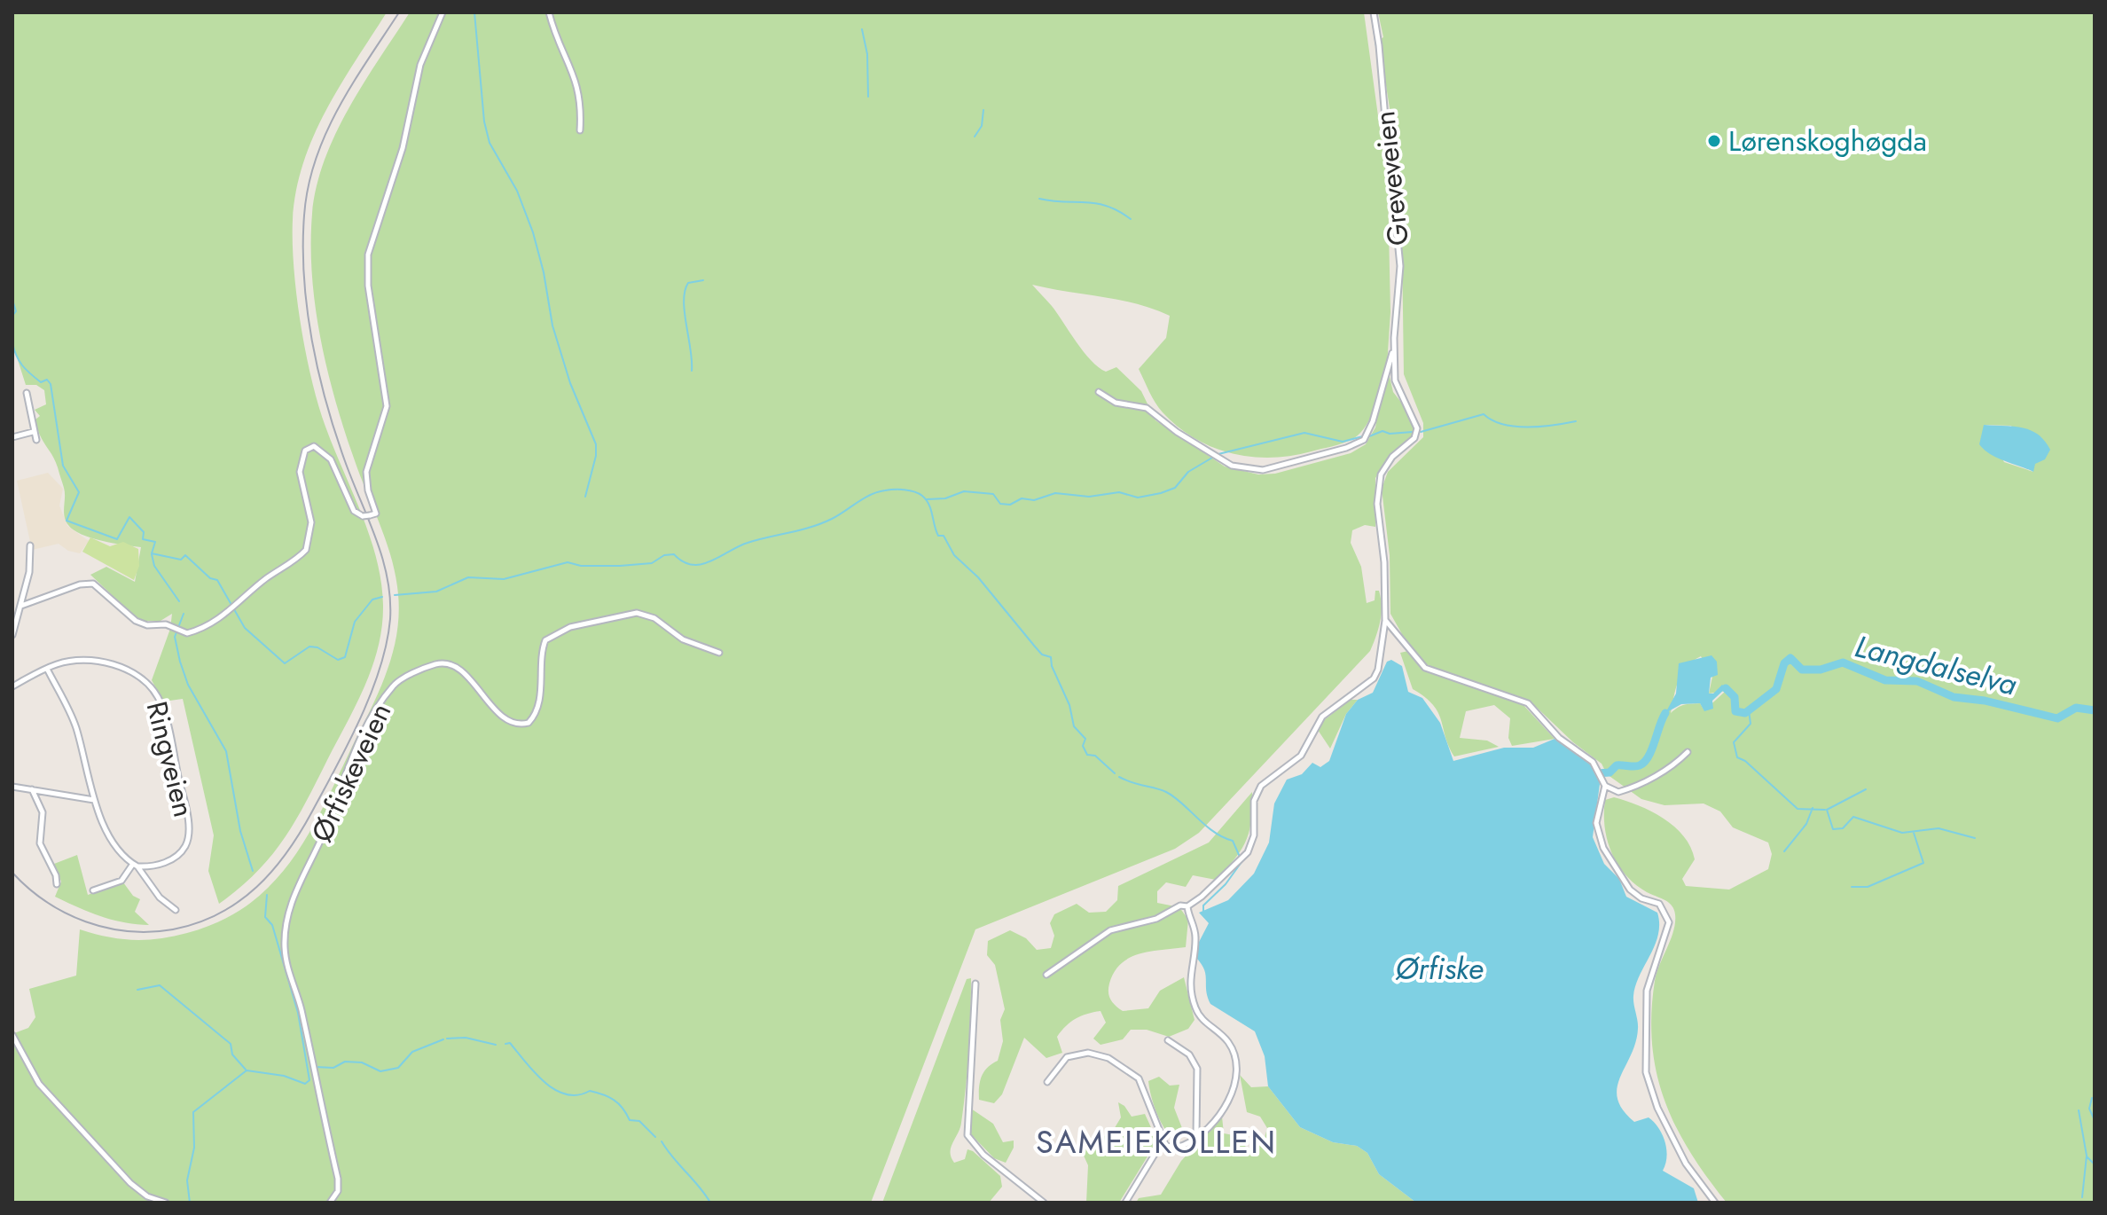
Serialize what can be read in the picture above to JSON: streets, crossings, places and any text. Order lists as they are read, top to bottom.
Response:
{
  "streets": {
    "street": ["Greveveien", "Ringveien", "Ørfiskeveien"]
  },
  "districts": ["SAMEIEKOLLEN"],
  "water": ["Langdalselva", "Ørfiske"],
  "places": ["Lørenskoghøgda"]
}
